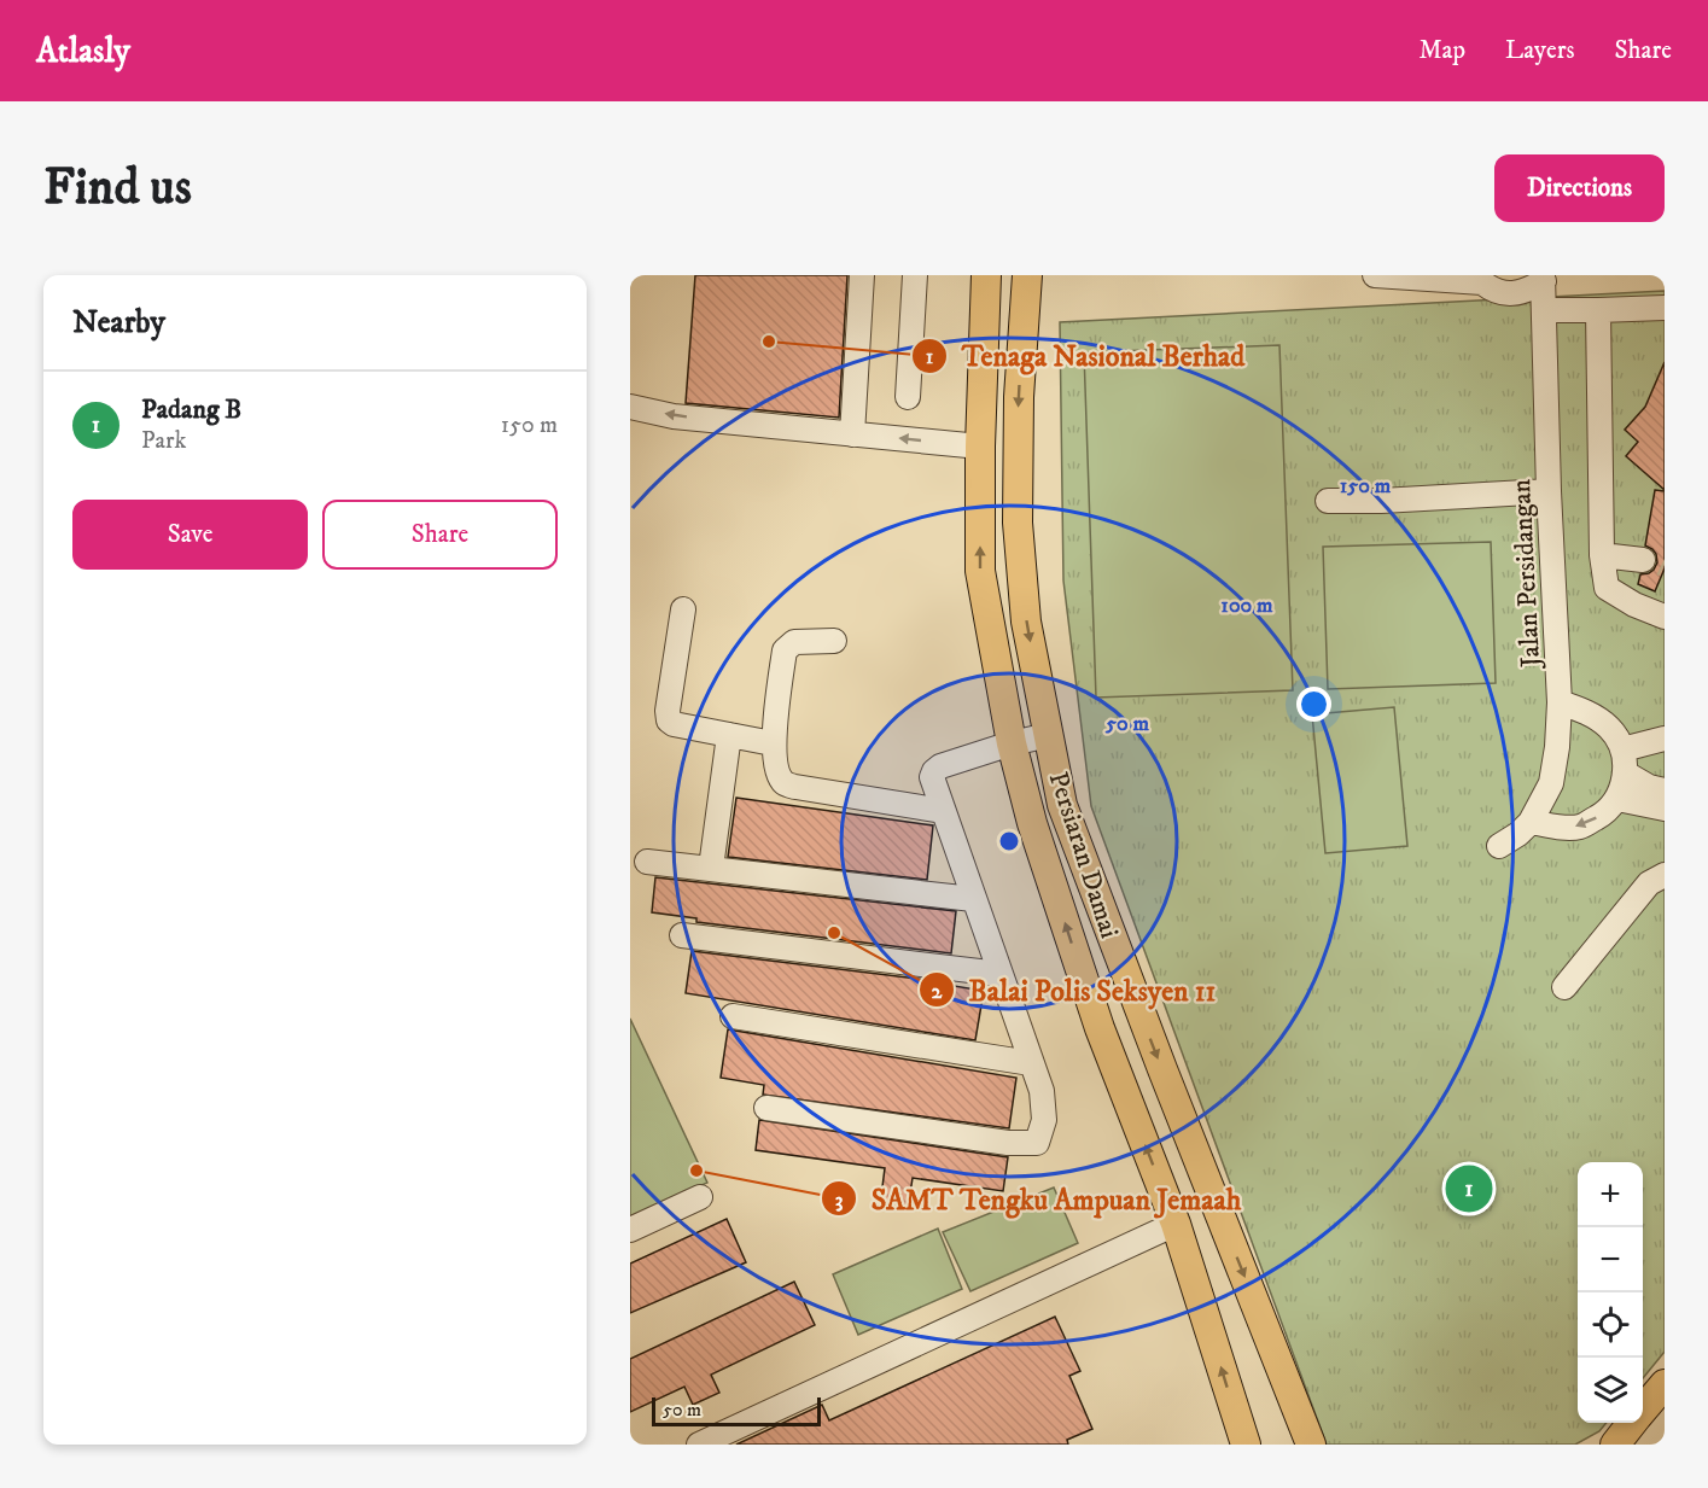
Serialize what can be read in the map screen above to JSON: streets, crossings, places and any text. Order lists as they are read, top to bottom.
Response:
{
  "streets": {
    "main road": ["Persiaran Damai"],
    "street": ["Jalan Persidangan"]
  },
  "places": ["Tenaga Nasional Berhad", "Balai Polis Seksyen 11", "SAMT Tengku Ampuan Jemaah"],
  "scale_bar": "50 m",
  "page": {
    "header": "Atlasly",
    "nav": ["Map", "Layers", "Share"],
    "buttons": [
      "Directions",
      ["Save", "Share"]
    ],
    "title": "Find us",
    "heading": "Nearby",
    "list": [
      {
        "mark": "1",
        "name": "Padang B",
        "note": "Park",
        "value": "150 m"
      }
    ],
    "map_buttons": ["+", "−"],
    "pins": "1",
    "scale": "50 m"
  },
  "rings": ["150 m", "100 m", "50 m"]
}
